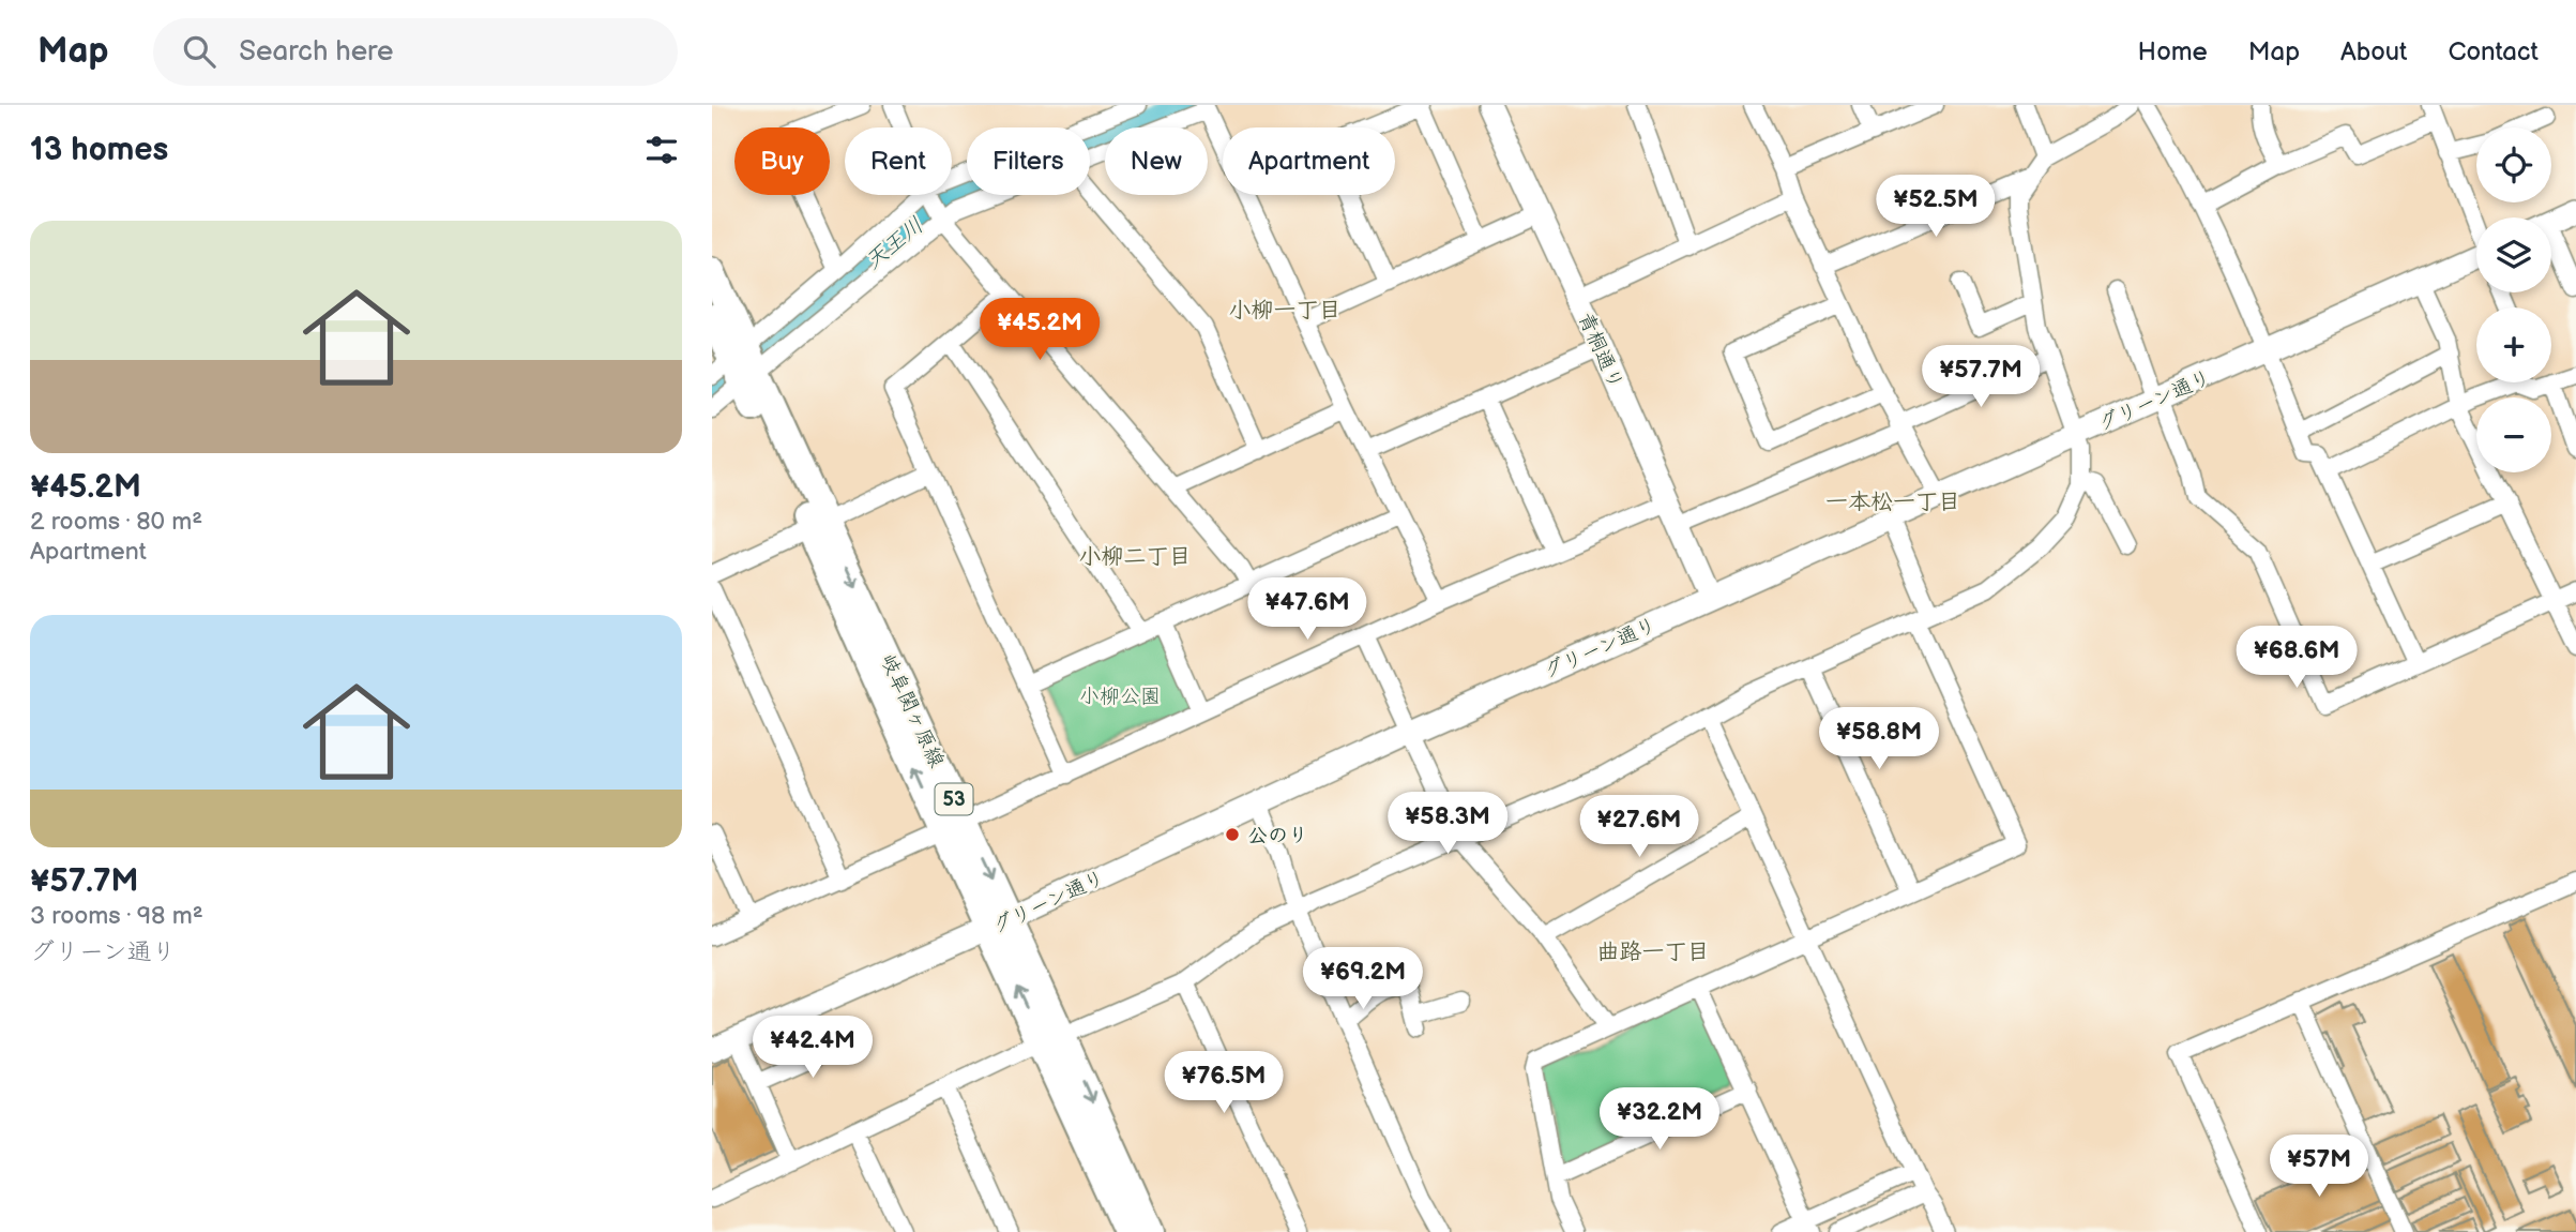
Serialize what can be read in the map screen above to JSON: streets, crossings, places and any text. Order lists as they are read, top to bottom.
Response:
{
  "streets": {
    "main road": ["岐阜関ヶ原線", "53"],
    "street": ["青桐通り", "グリーン通り"]
  },
  "crossings": [
    ["青桐通り", "グリーン通り"],
    ["グリーン通り", "岐阜関ヶ原線"]
  ],
  "districts": [
    "小柳一丁目",
    "一本松一丁目",
    "小柳二丁目",
    "曲路一丁目"
  ],
  "water": ["天王川"],
  "parks": ["小柳公園"],
  "places": ["公のり"],
  "page": {
    "header": "Map",
    "search": "Search here",
    "nav": [
      "Home",
      "Map",
      "About",
      "Contact"
    ],
    "heading": "13 homes",
    "map_buttons": ["+", "−"],
    "chip": [
      "Buy",
      "Rent",
      "Filters",
      "New",
      "Apartment"
    ],
    "price": [
      "¥52.5M",
      "¥45.2M",
      "¥57.7M",
      "¥47.6M",
      "¥68.6M",
      "¥58.8M",
      "¥58.3M",
      "¥27.6M",
      "¥69.2M",
      "¥42.4M",
      "¥76.5M",
      "¥32.2M",
      "¥57M"
    ],
    "list": [
      {
        "name": "¥45.2M",
        "note": "2 rooms · 80 m² · Apartment"
      },
      {
        "name": "¥57.7M",
        "note": "3 rooms · 98 m² · グリーン通り"
      }
    ]
  }
}
